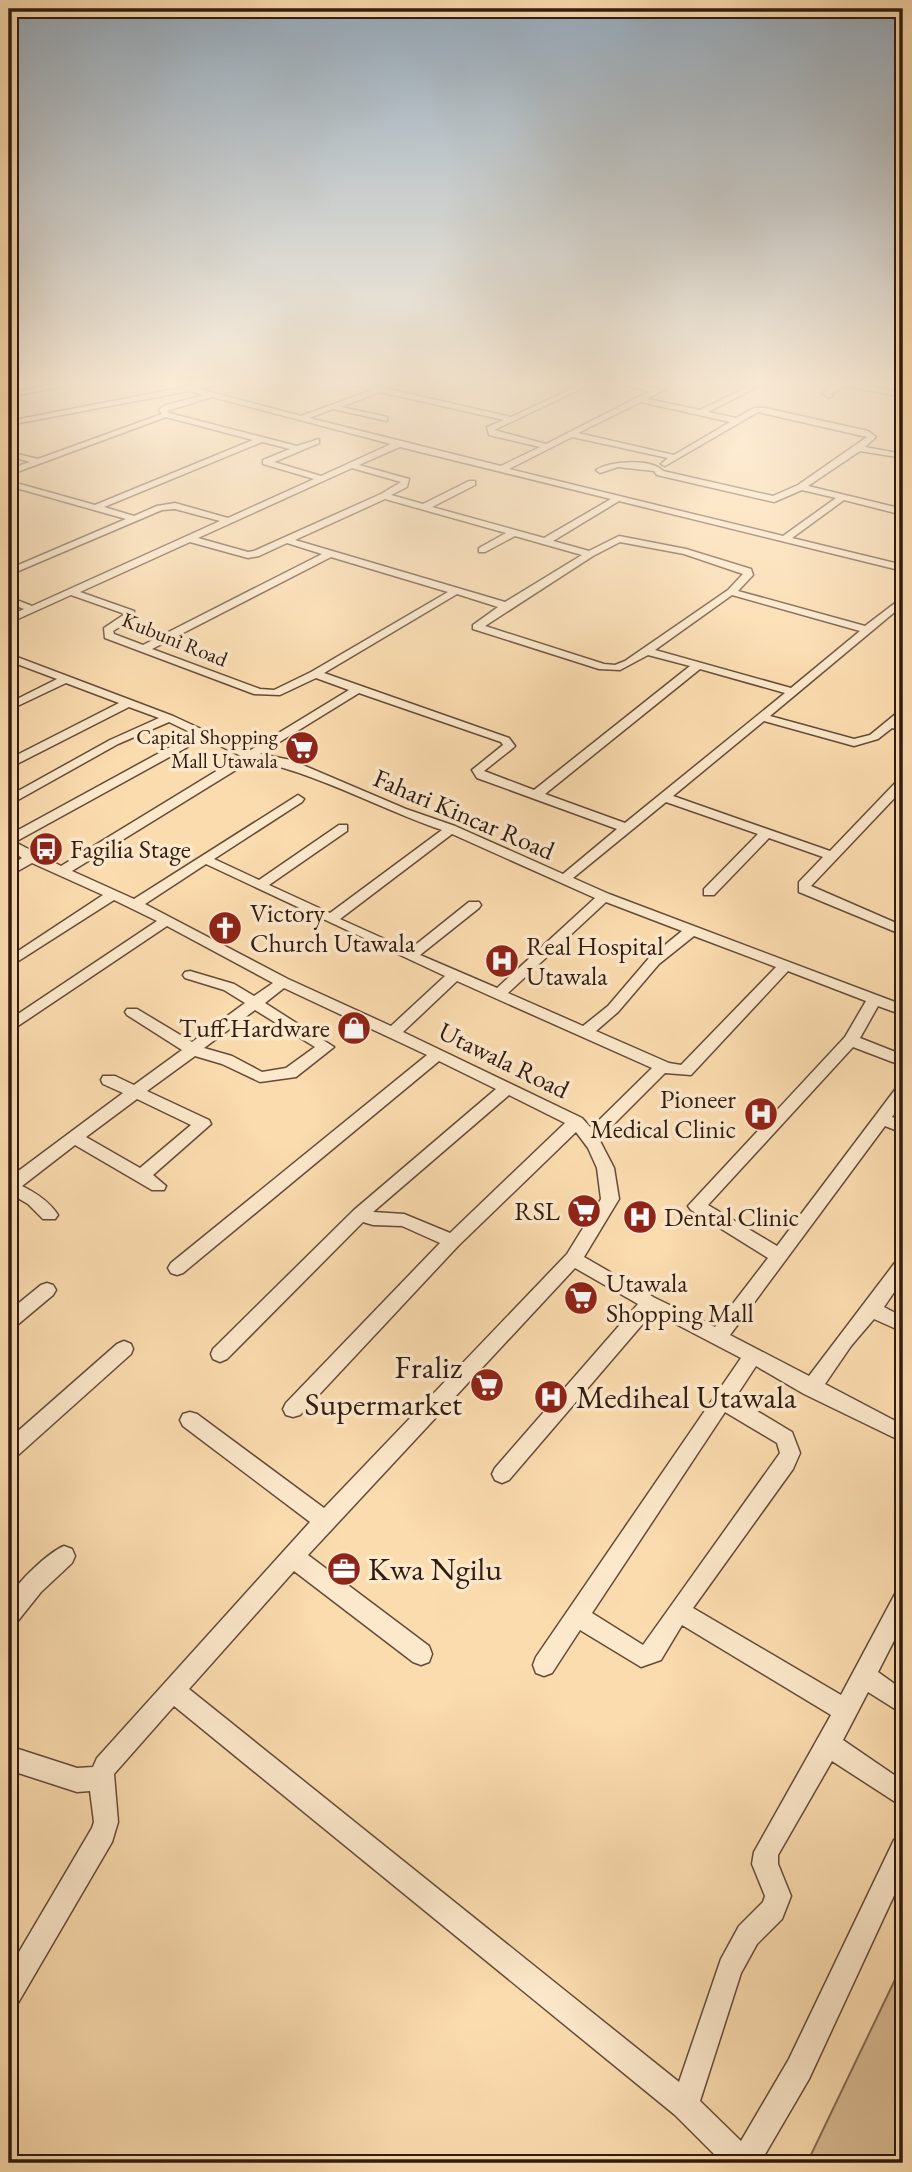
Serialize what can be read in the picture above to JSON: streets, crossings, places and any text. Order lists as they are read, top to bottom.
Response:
{
  "streets": {
    "street": ["Kubuni Road", "Fahari Kincar Road", "Utawala Road"]
  },
  "places": {
    "supermarket": [
      "Capital Shopping Mall Utawala",
      "RSL",
      "Utawala Shopping Mall",
      "Fraliz Supermarket"
    ],
    "bus stop": ["Fagilia Stage"],
    "church": ["Victory Church Utawala"],
    "hospital": [
      "Real Hospital Utawala",
      "Pioneer Medical Clinic",
      "Dental Clinic",
      "Mediheal Utawala"
    ],
    "shop": ["Tuff Hardware"],
    "office": ["Kwa Ngilu"]
  }
}
